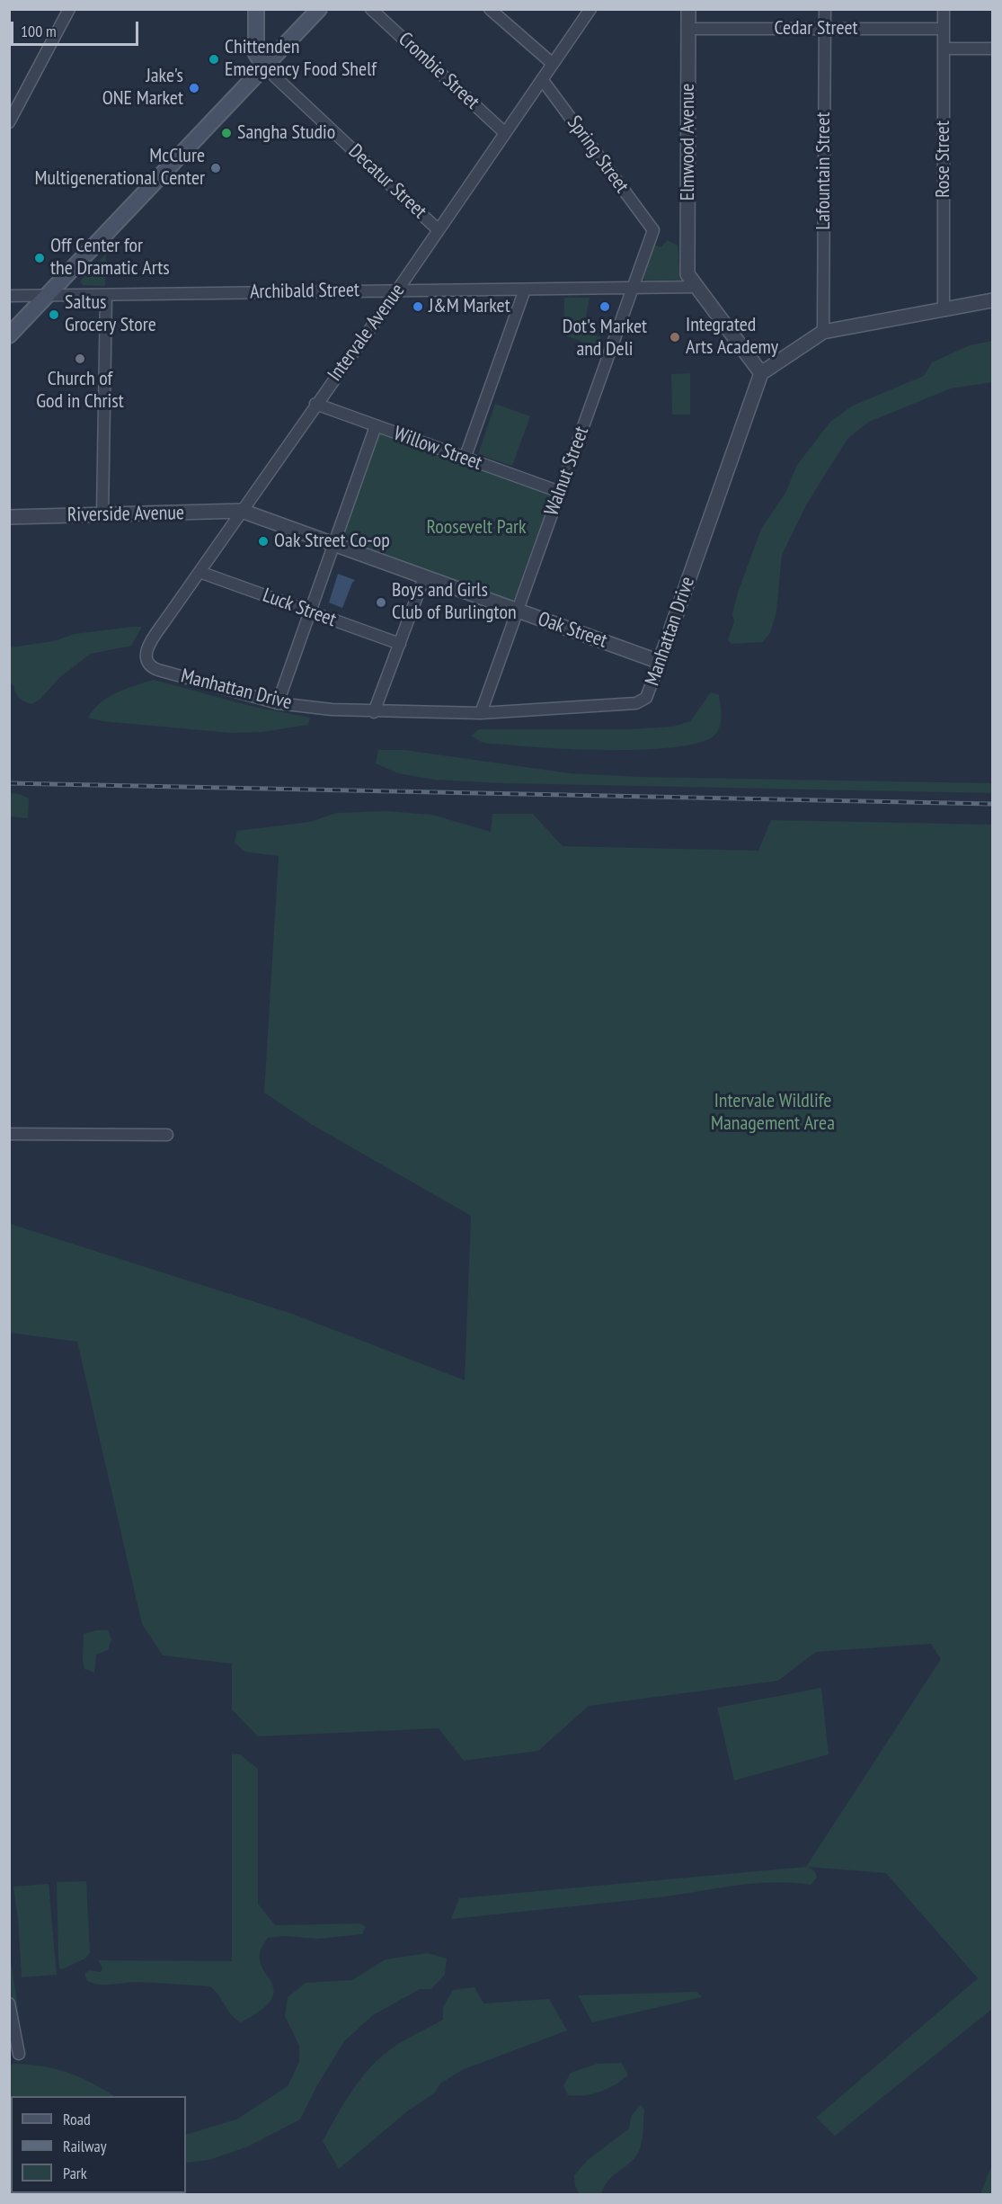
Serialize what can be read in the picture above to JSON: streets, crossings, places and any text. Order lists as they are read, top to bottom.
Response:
{
  "streets": {
    "street": [
      "Cedar Street",
      "Crombie Street",
      "Elmwood Avenue",
      "Spring Street",
      "Rose Street",
      "Lafountain Street",
      "Decatur Street",
      "Archibald Street",
      "Intervale Avenue",
      "Willow Street",
      "Walnut Street",
      "Riverside Avenue",
      "Luck Street",
      "Oak Street",
      "Manhattan Drive"
    ]
  },
  "crossings": [
    ["Cedar Street", "Elmwood Avenue"],
    ["Cedar Street", "Rose Street"],
    ["Cedar Street", "Lafountain Street"],
    ["Crombie Street", "Intervale Avenue"],
    ["Elmwood Avenue", "Archibald Street"],
    ["Spring Street", "Intervale Avenue"],
    ["Spring Street", "Walnut Street"],
    ["Decatur Street", "Intervale Avenue"],
    ["Archibald Street", "Intervale Avenue"],
    ["Archibald Street", "Walnut Street"],
    ["Intervale Avenue", "Willow Street"],
    ["Intervale Avenue", "Riverside Avenue"],
    ["Intervale Avenue", "Luck Street"],
    ["Intervale Avenue", "Oak Street"],
    ["Intervale Avenue", "Manhattan Drive"],
    ["Willow Street", "Walnut Street"],
    ["Walnut Street", "Oak Street"],
    ["Walnut Street", "Manhattan Drive"],
    ["Riverside Avenue", "Oak Street"],
    ["Oak Street", "Manhattan Drive"]
  ],
  "parks": ["Roosevelt Park", "Intervale Wildlife Management Area"],
  "places": [
    "Chittenden Emergency Food Shelf",
    "Jake's ONE Market",
    "Sangha Studio",
    "McClure Multigenerational Center",
    "Off Center for the Dramatic Arts",
    "J&M Market",
    "Dot's Market and Deli",
    "Saltus Grocery Store",
    "Integrated Arts Academy",
    "Church of God in Christ",
    "Oak Street Co-op",
    "Boys and Girls Club of Burlington"
  ],
  "legend": ["Road", "Railway", "Park"],
  "scale_bar": "100 m"
}
